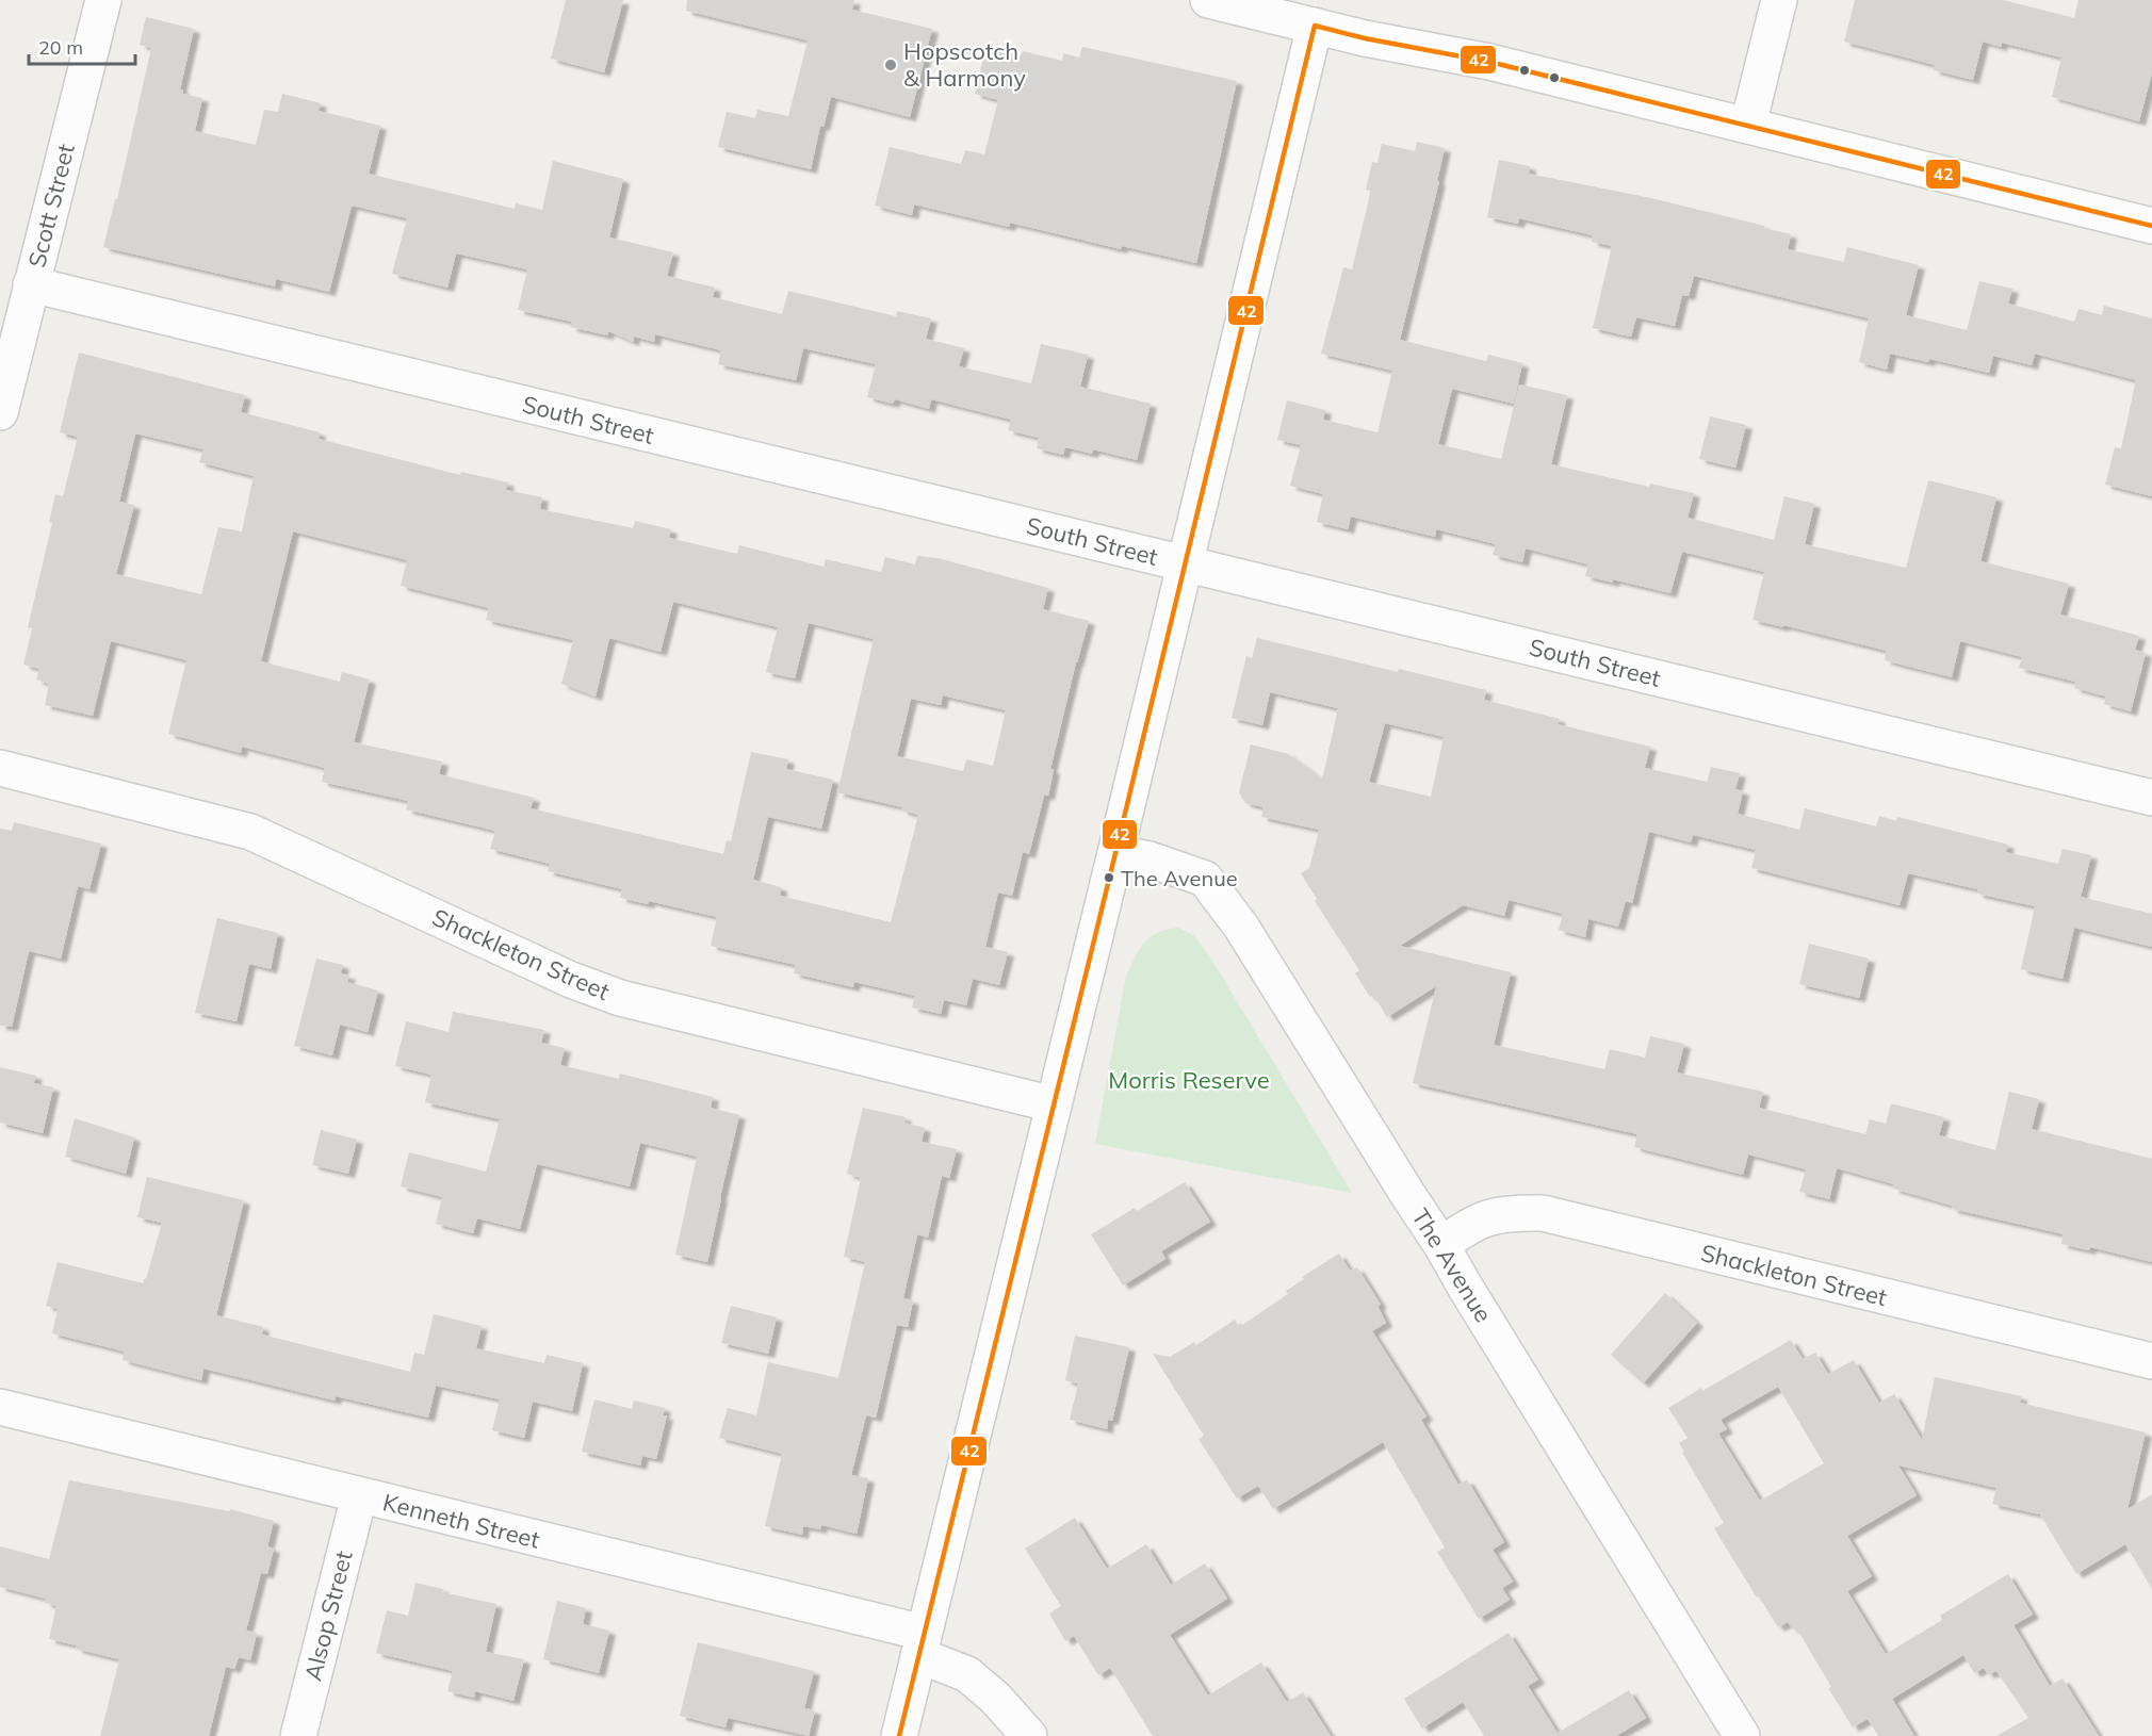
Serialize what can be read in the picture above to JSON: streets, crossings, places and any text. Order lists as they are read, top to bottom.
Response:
{
  "streets": {
    "street": [
      "Scott Street",
      "South Street",
      "Shackleton Street",
      "The Avenue",
      "Kenneth Street",
      "Alsop Street"
    ]
  },
  "crossings": [
    ["Scott Street", "South Street"],
    ["Shackleton Street", "The Avenue"],
    ["Kenneth Street", "Alsop Street"]
  ],
  "parks": ["Morris Reserve"],
  "places": ["Hopscotch & Harmony", "The Avenue"],
  "lines": ["transit line 42"],
  "scale_bar": "20 m"
}
